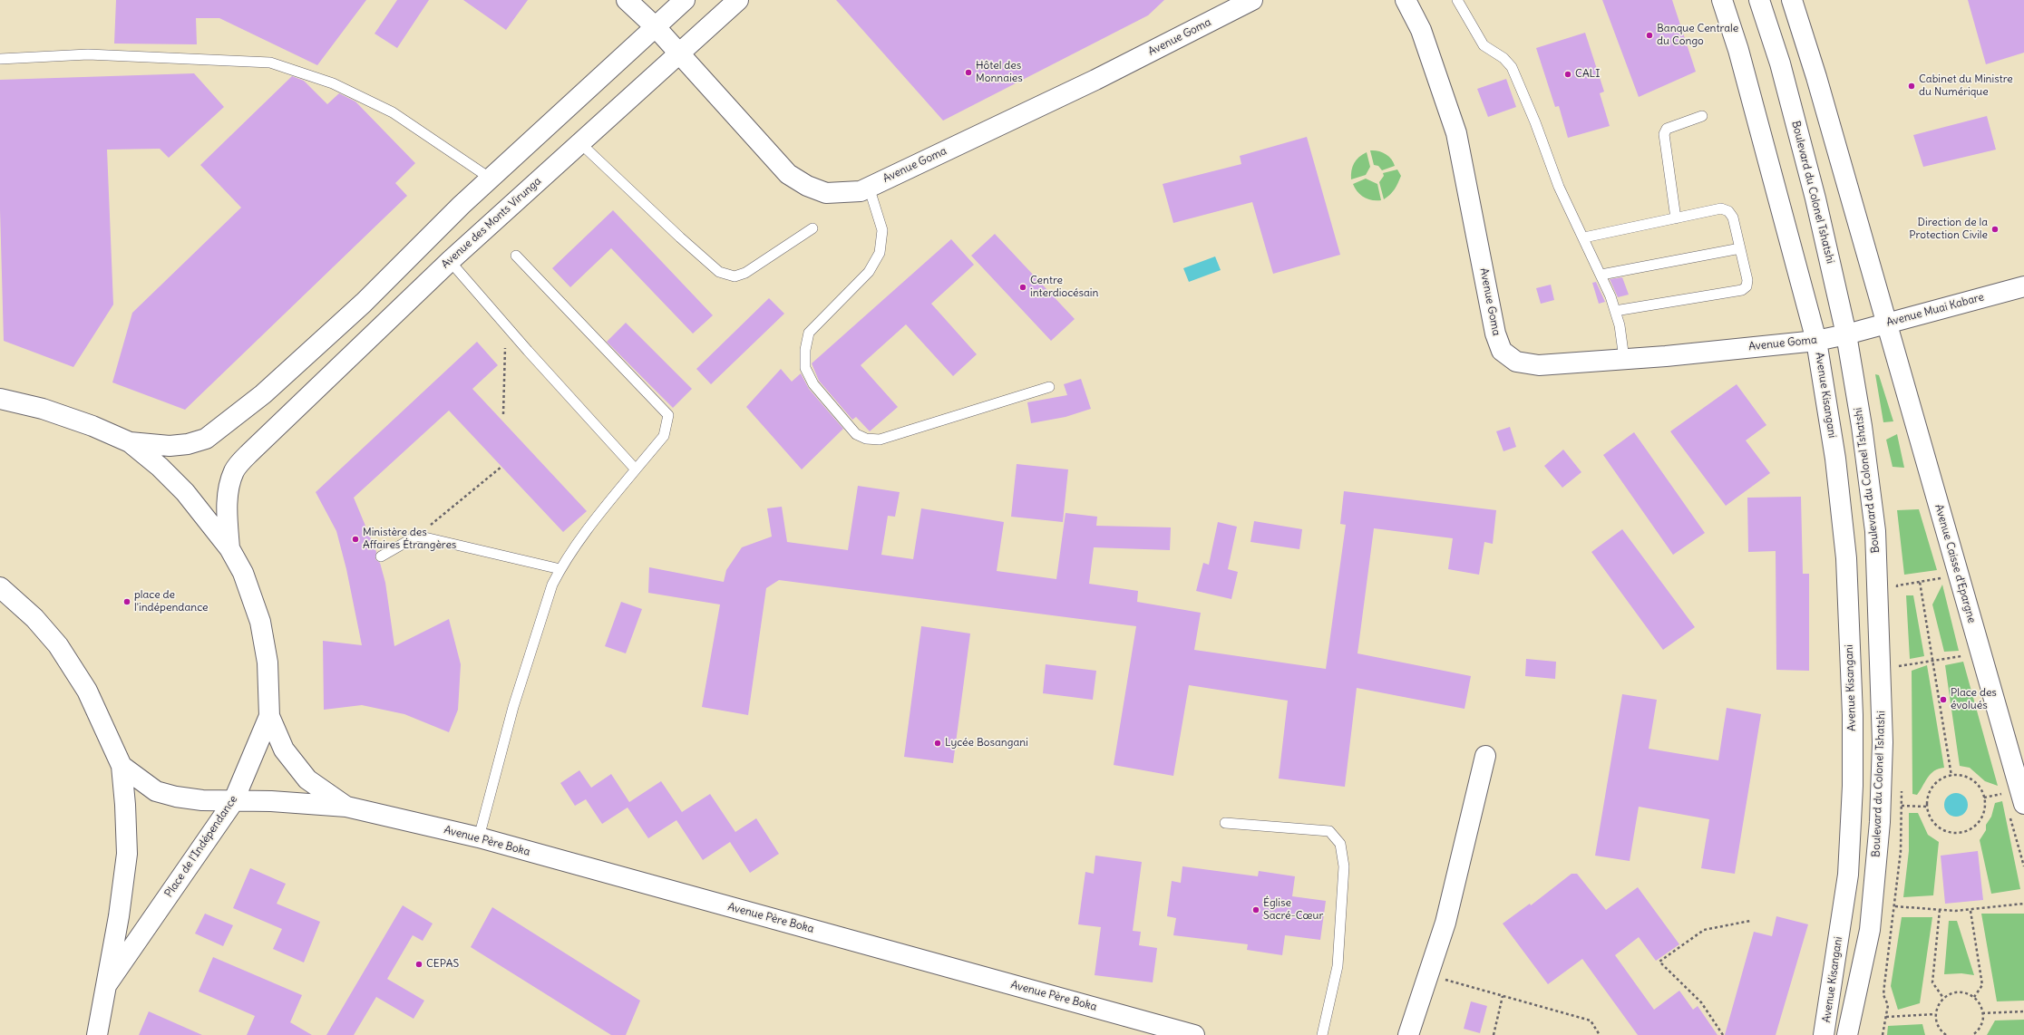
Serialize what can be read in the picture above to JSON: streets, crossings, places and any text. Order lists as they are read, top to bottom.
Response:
{
  "streets": {
    "street": [
      "Avenue Goma",
      "Boulevard du Colonel Tshatshi",
      "Avenue des Monts Virunga",
      "Avenue Muai Kabare",
      "Avenue Kisangani",
      "Avenue Caisse d'Epargne",
      "Avenue Père Boka",
      "Place de l'Indépendance"
    ]
  },
  "crossings": [
    ["Avenue Goma", "Boulevard du Colonel Tshatshi"],
    ["Avenue Goma", "Avenue des Monts Virunga"],
    ["Avenue Goma", "Avenue Muai Kabare"],
    ["Avenue Goma", "Avenue Kisangani"],
    ["Boulevard du Colonel Tshatshi", "Avenue Muai Kabare"],
    ["Avenue des Monts Virunga", "Place de l'Indépendance"],
    ["Avenue Muai Kabare", "Avenue Caisse d'Epargne"]
  ],
  "places": [
    "Banque Centrale du Congo",
    "Hôtel des Monnaies",
    "CALI",
    "Cabinet du Ministre du Numérique",
    "Direction de la Protection Civile",
    "Centre interdiocésain",
    "Ministère des Affaires Étrangères",
    "place de l'indépendance",
    "Place des évolués",
    "Lycée Bosangani",
    "Église Sacré-Cœur",
    "CEPAS"
  ]
}
